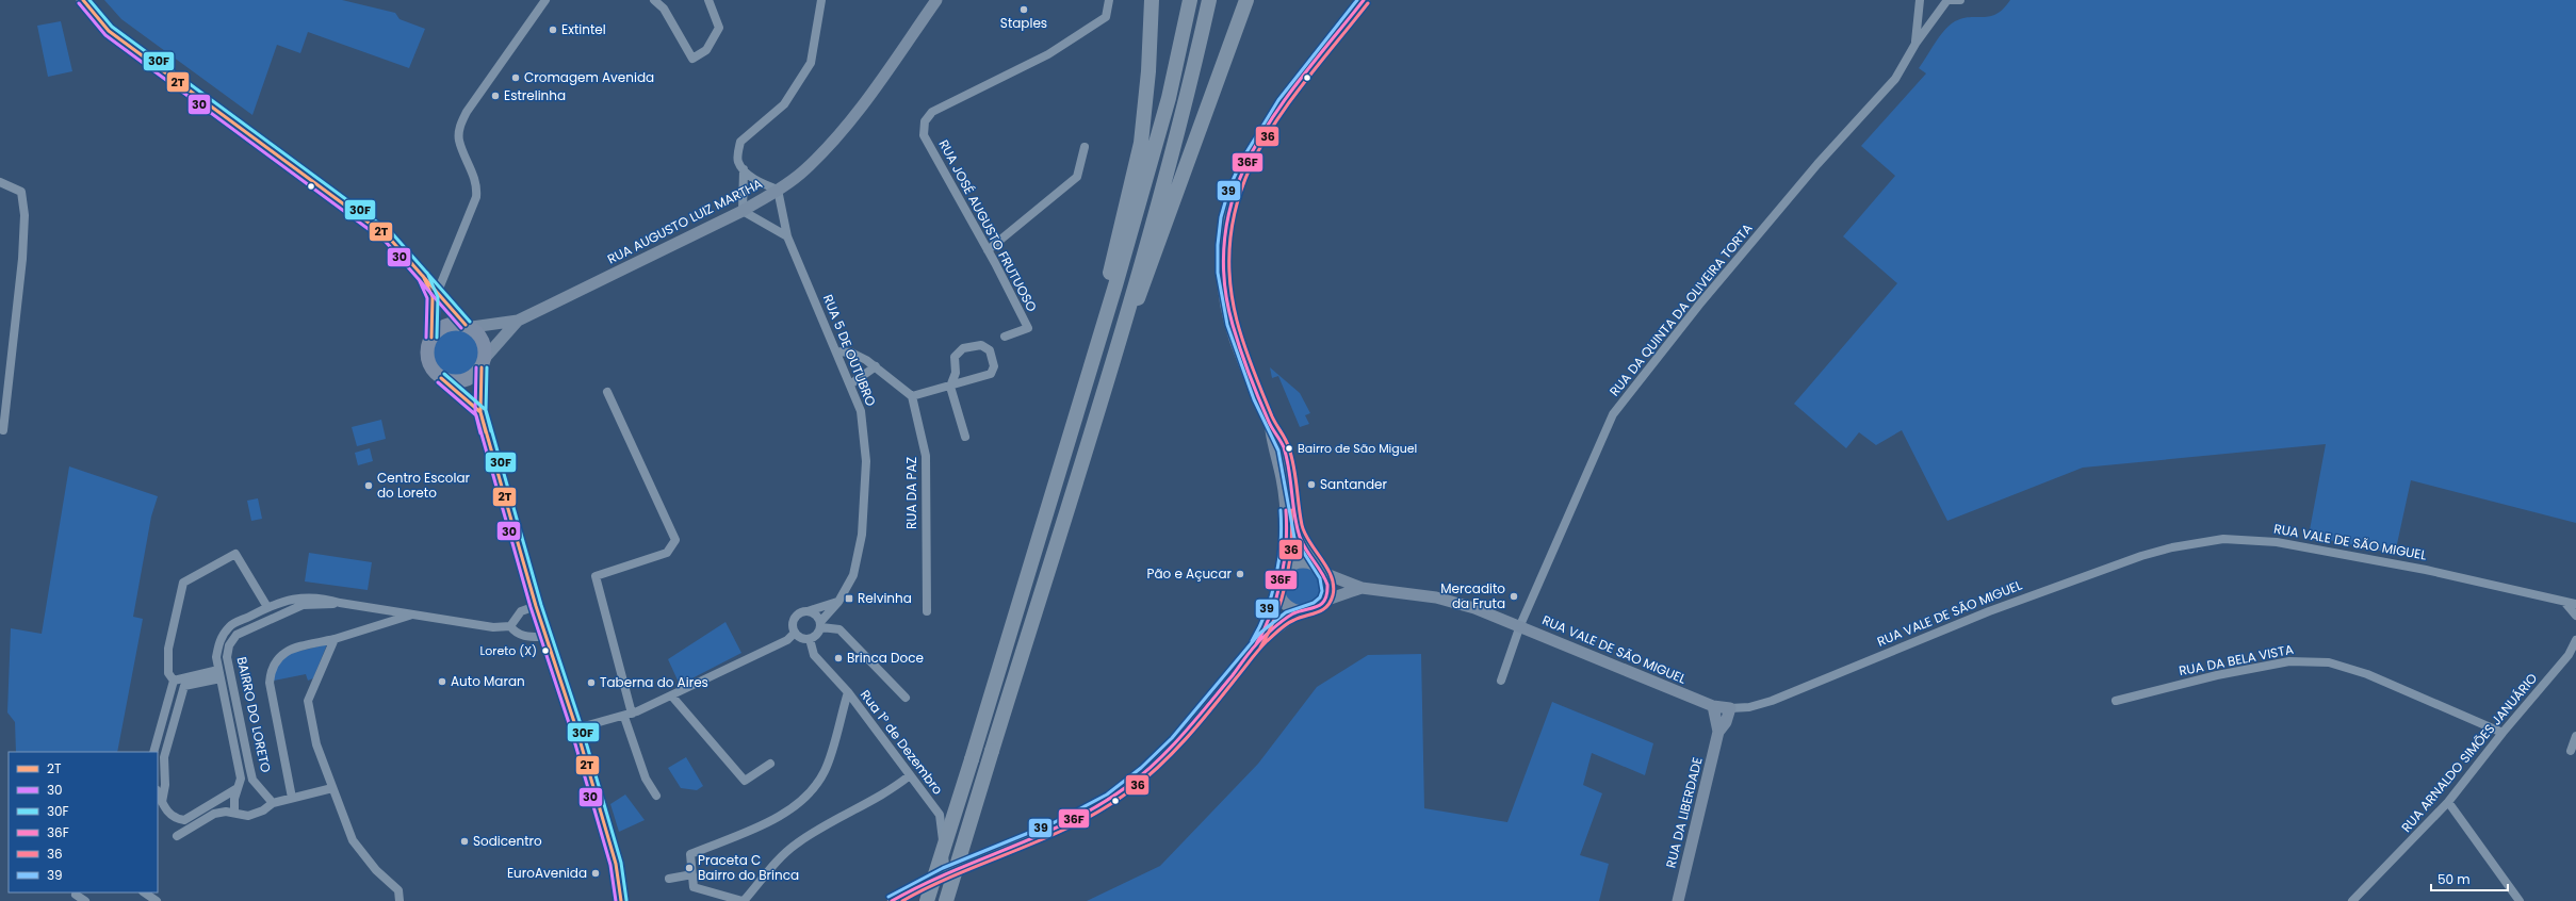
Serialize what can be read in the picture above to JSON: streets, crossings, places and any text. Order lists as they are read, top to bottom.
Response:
{
  "streets": {
    "street": [
      "RUA AUGUSTO LUIZ MARTHA",
      "RUA JOSÉ AUGUSTO FRUTUOSO",
      "RUA DA QUINTA DA OLIVEIRA TORTA",
      "RUA 5 DE OUTUBRO",
      "RUA DA PAZ",
      "RUA VALE DE SÃO MIGUEL",
      "RUA DA BELA VISTA",
      "BAIRRO DO LORETO",
      "Rua 1º de Dezembro",
      "RUA ARNALDO SIMÕES JANUÁRIO",
      "RUA DA LIBERDADE"
    ]
  },
  "crossings": [
    ["RUA AUGUSTO LUIZ MARTHA", "RUA 5 DE OUTUBRO"],
    ["RUA DA QUINTA DA OLIVEIRA TORTA", "RUA VALE DE SÃO MIGUEL"],
    ["RUA 5 DE OUTUBRO", "Rua 1º de Dezembro"],
    ["RUA VALE DE SÃO MIGUEL", "RUA DA LIBERDADE"],
    ["RUA DA BELA VISTA", "RUA ARNALDO SIMÕES JANUÁRIO"]
  ],
  "places": {
    "other": [
      "Staples",
      "Extintel",
      "Cromagem Avenida",
      "Estrelinha",
      "Bairro de São Miguel",
      "Santander",
      "Centro Escolar do Loreto",
      "Pão e Açucar",
      "Mercadito da Fruta",
      "Loreto (X)",
      "Brinca Doce",
      "Auto Maran",
      "Taberna do Aires",
      "Sodicentro",
      "Praceta C Bairro do Brinca",
      "EuroAvenida"
    ],
    "transit": ["Relvinha"]
  },
  "lines": [
    "transit line 2T",
    "transit line 30F",
    "transit line 36F",
    "transit line 39",
    "transit line 30",
    "transit line 36"
  ],
  "legend": [
    "2T",
    "30",
    "30F",
    "36F",
    "36",
    "39"
  ],
  "scale_bar": "50 m"
}
